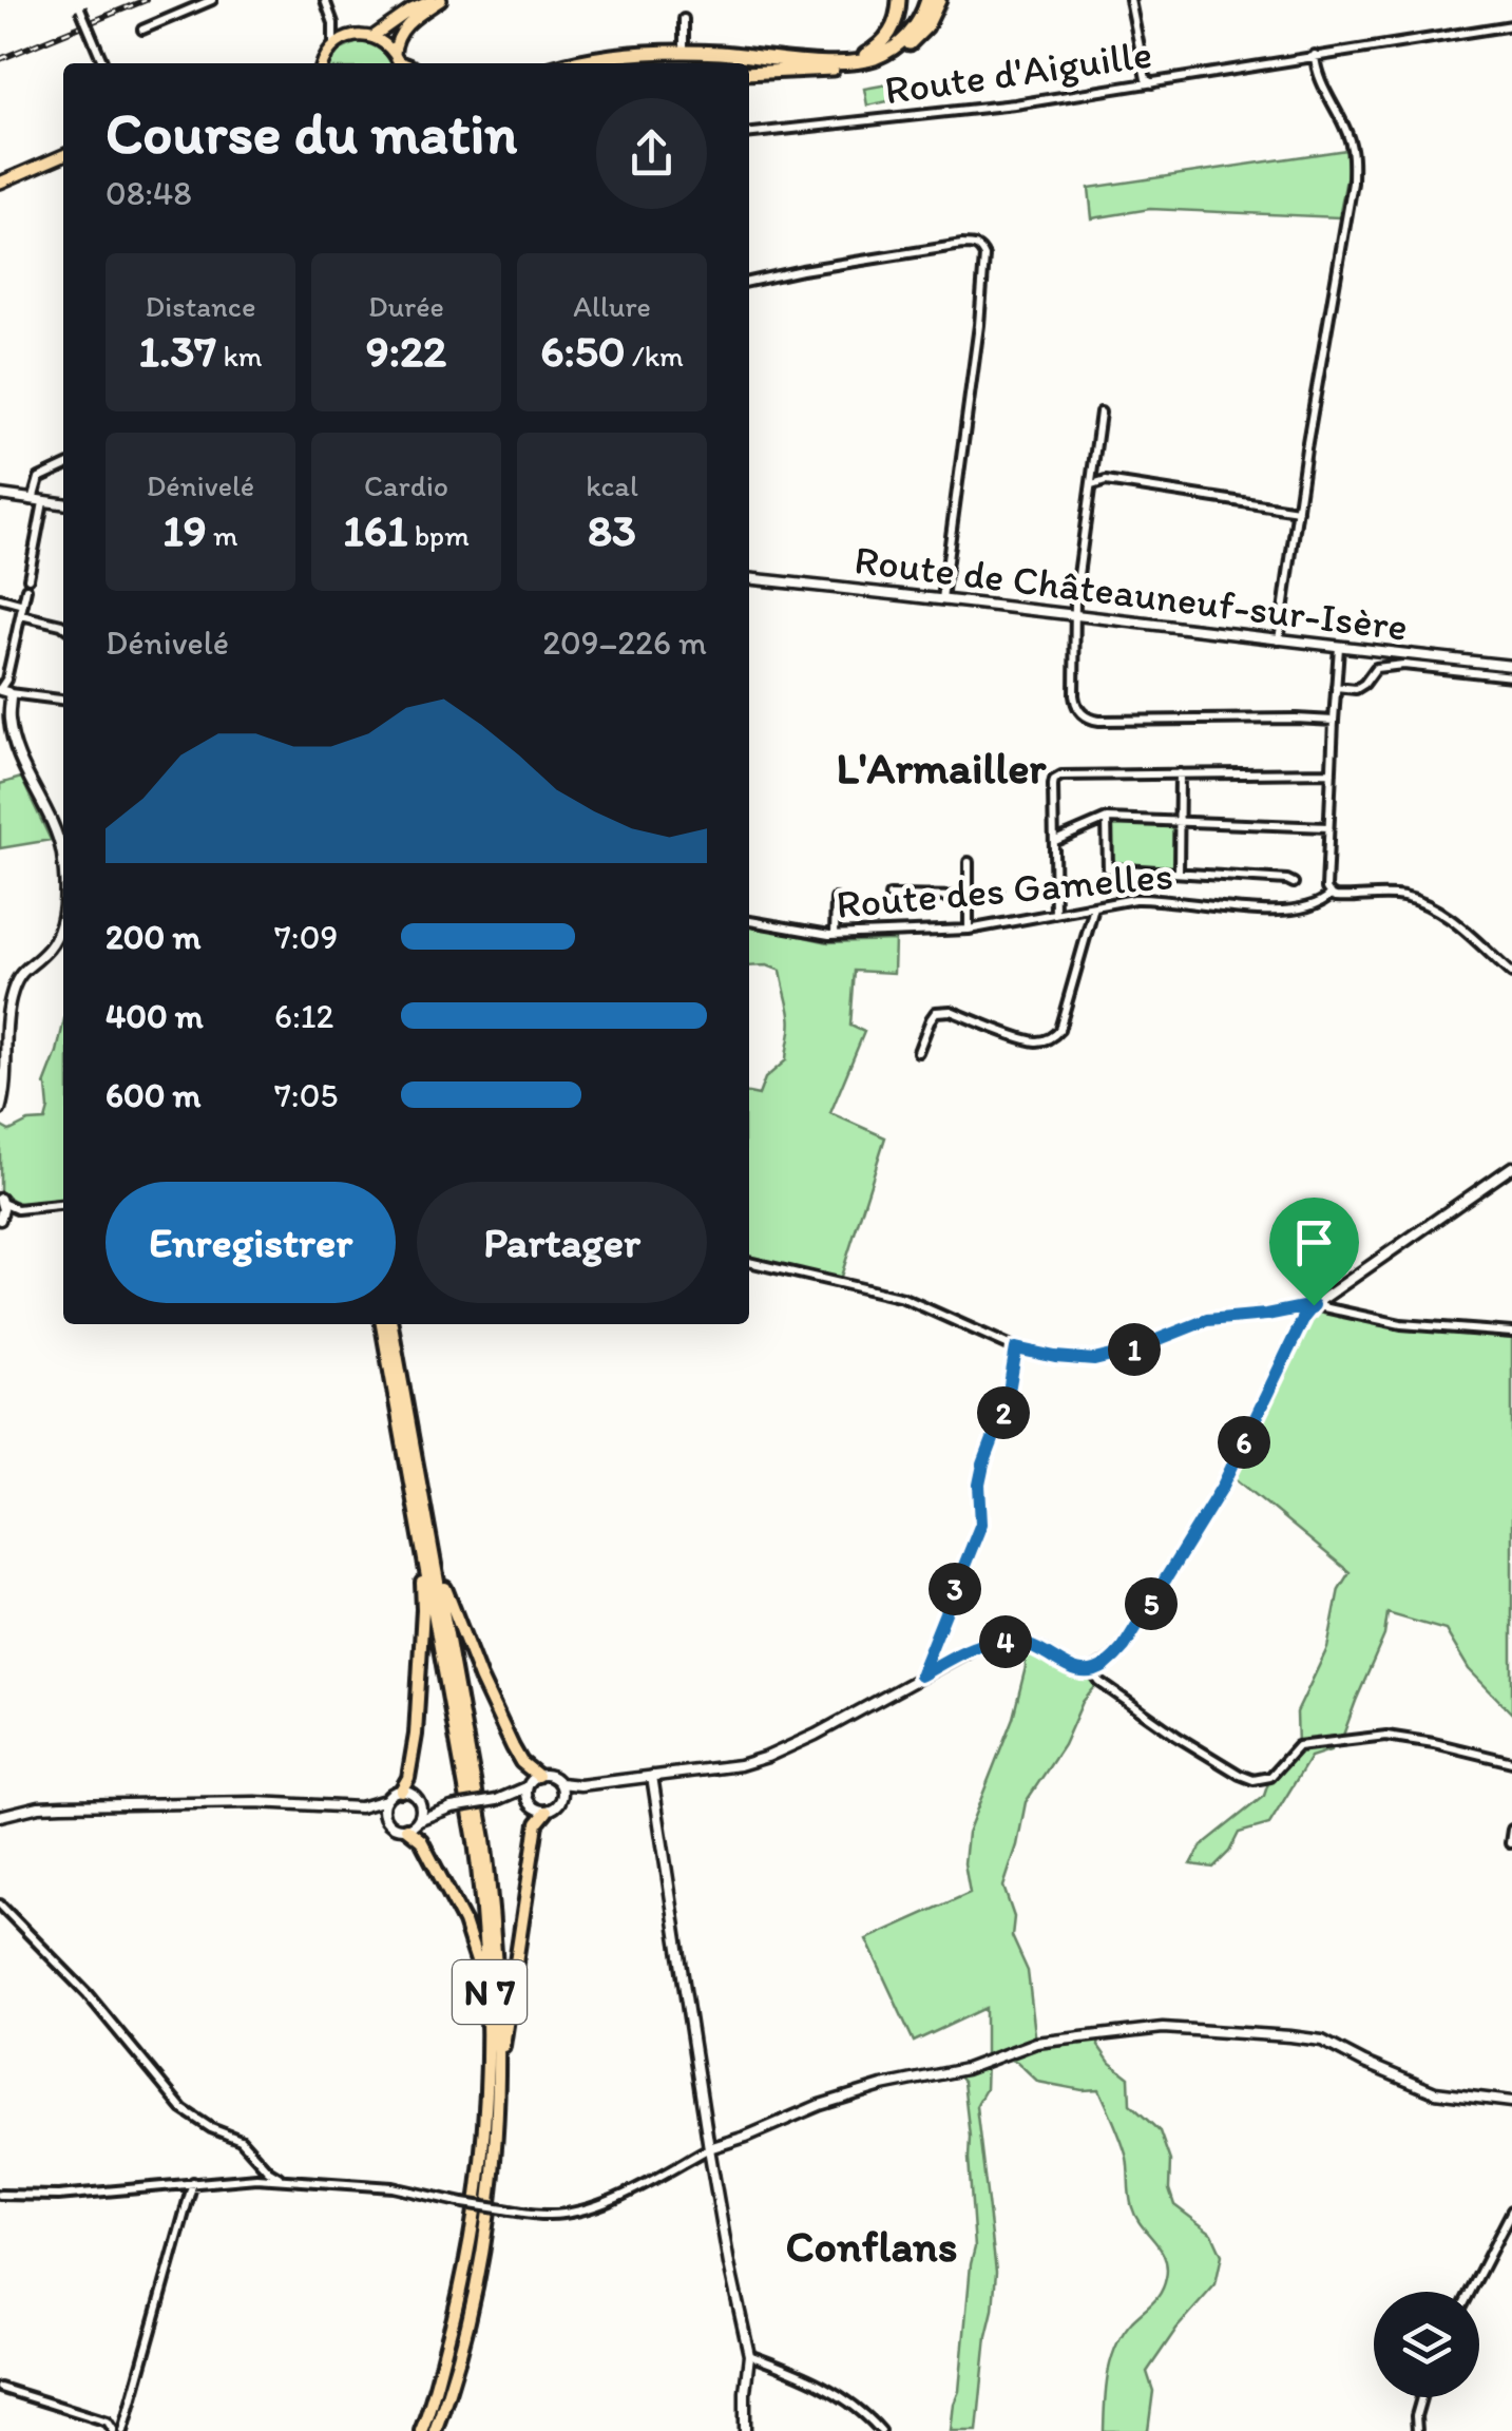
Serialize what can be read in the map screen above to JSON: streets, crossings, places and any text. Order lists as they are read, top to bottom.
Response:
{
  "streets": {
    "highway": ["N 7"],
    "street": ["Route d'Aiguille", "Route de Châteauneuf-sur-Isère", "Route des Gamelles"]
  },
  "districts": ["L'Armailler", "Conflans"],
  "page": {
    "heading": ["Course du matin", "08:48"],
    "stats": [
      ["Distance", "1.37 km"],
      ["Durée", "9:22"],
      ["Allure", "6:50 /km"],
      ["Dénivelé", "19 m"],
      ["Cardio", "161 bpm"],
      ["kcal", "83"]
    ],
    "chart": ["Dénivelé", "209–226 m"],
    "list": [
      {
        "name": "200 m",
        "note": "7:09"
      },
      {
        "name": "400 m",
        "note": "6:12"
      },
      {
        "name": "600 m",
        "note": "7:05"
      }
    ],
    "buttons": ["Enregistrer", "Partager"],
    "pins": [
      "1",
      "2",
      "6",
      "3",
      "5",
      "4"
    ]
  }
}
